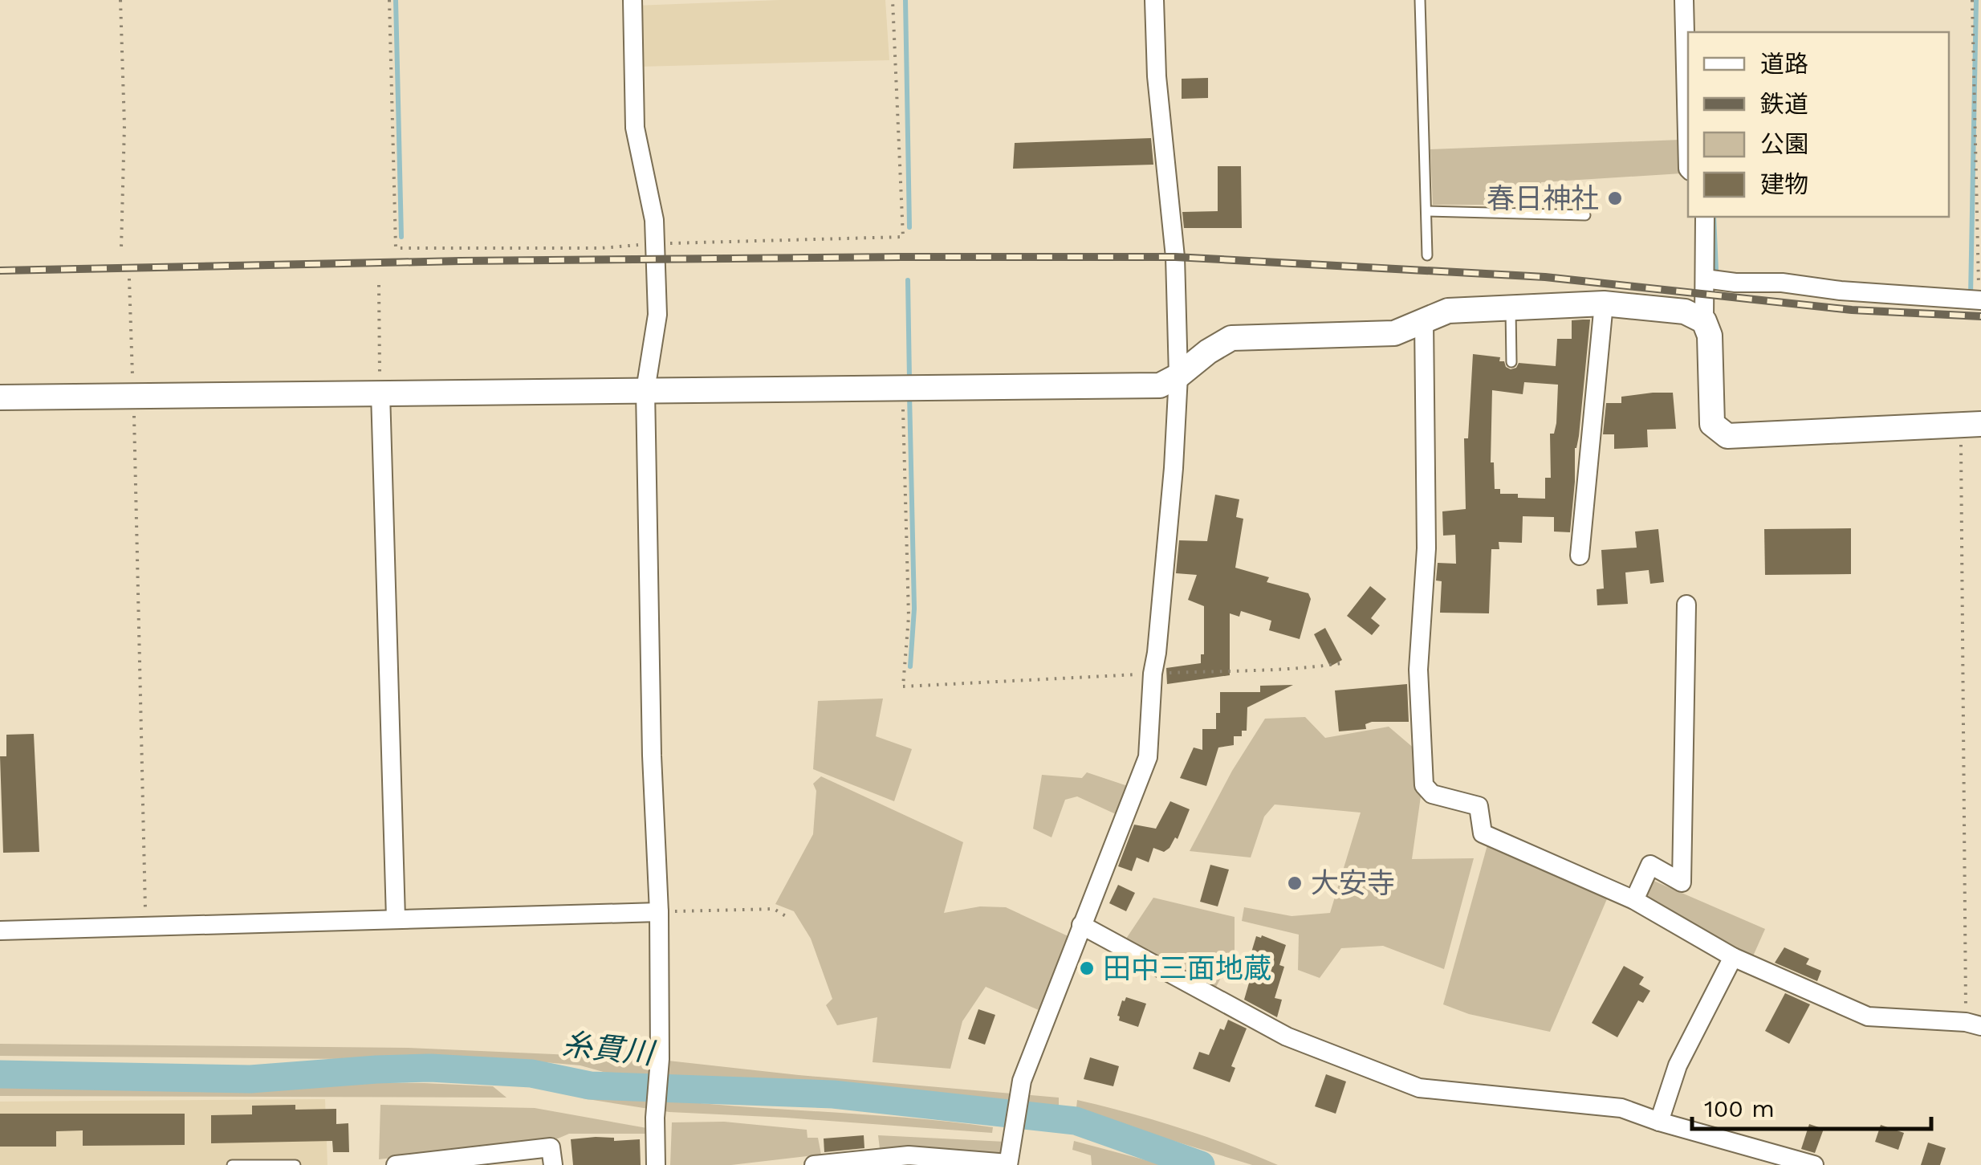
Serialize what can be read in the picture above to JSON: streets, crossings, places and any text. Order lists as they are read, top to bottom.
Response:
{
  "water": ["糸貫川"],
  "places": ["春日神社", "大安寺", "田中三面地蔵"],
  "legend": [
    "道路",
    "鉄道",
    "公園",
    "建物"
  ],
  "scale_bar": "100 m"
}
